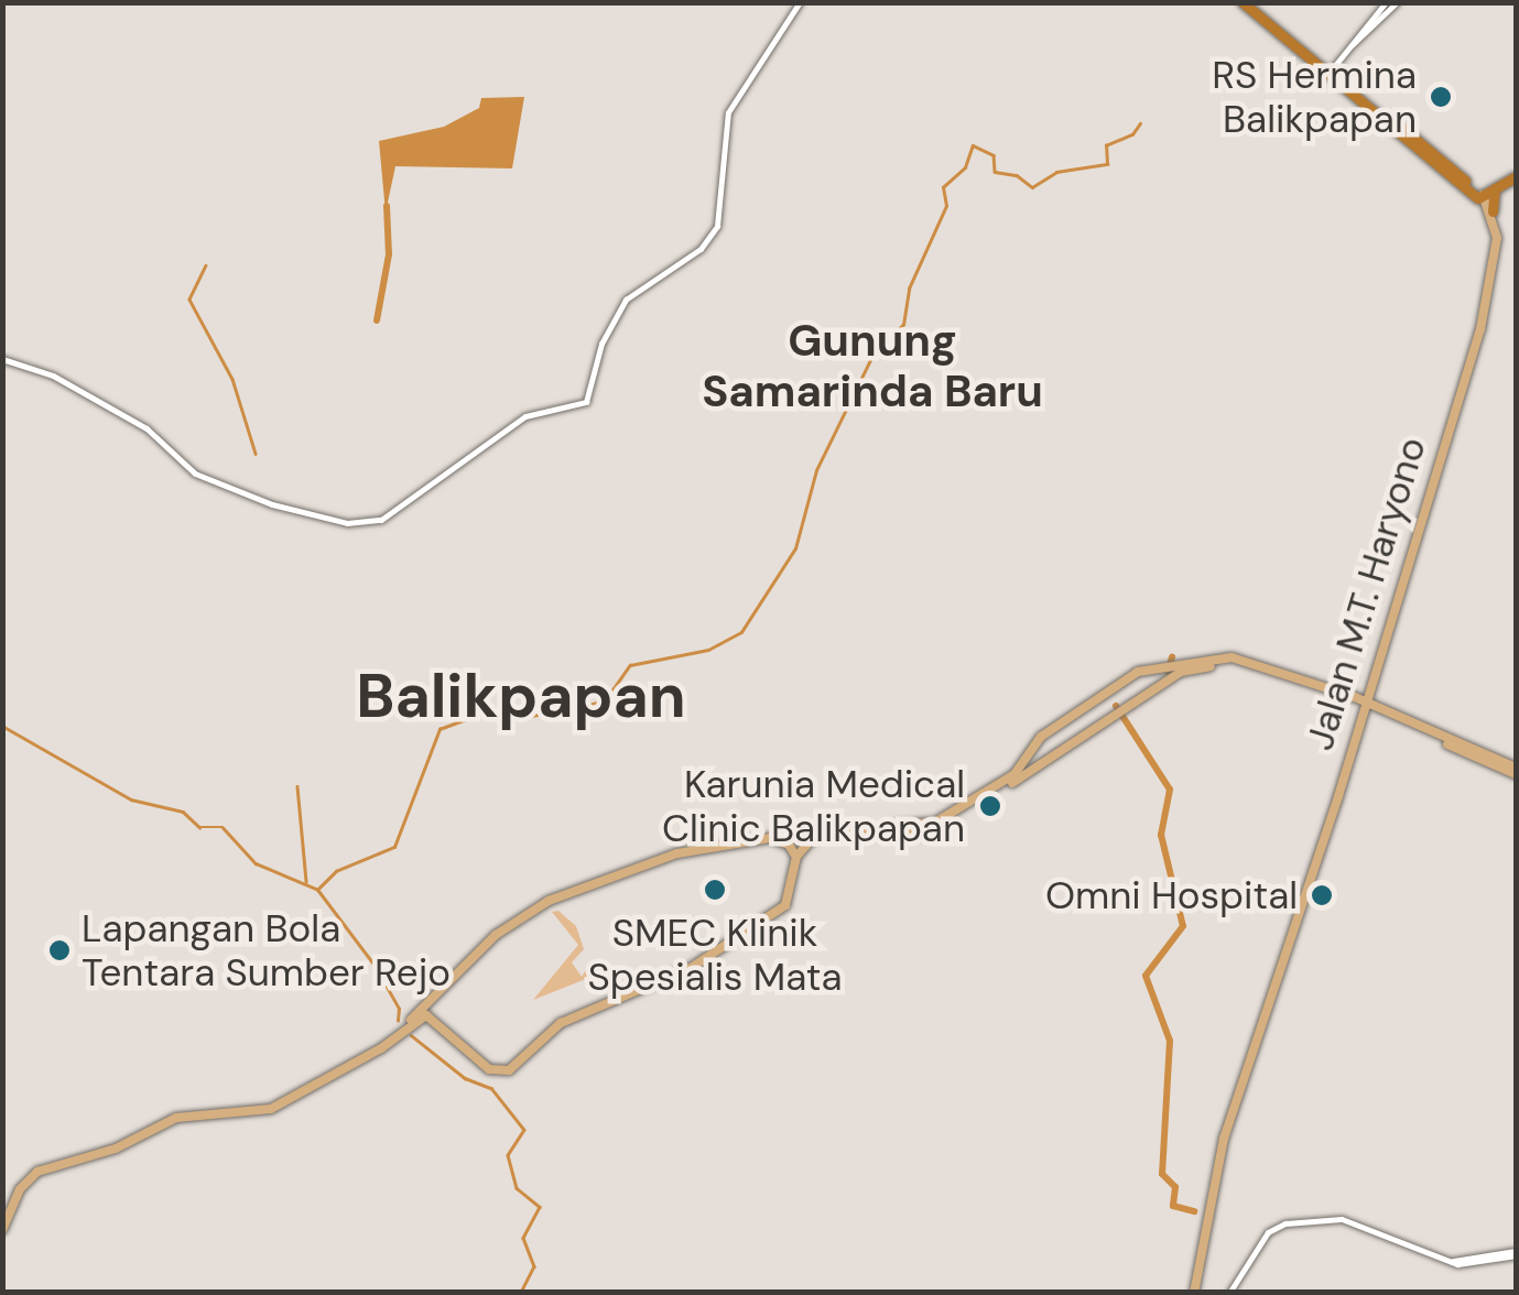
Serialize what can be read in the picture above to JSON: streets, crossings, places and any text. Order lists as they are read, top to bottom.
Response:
{
  "streets": {
    "highway": ["Jalan M.T. Haryono"]
  },
  "districts": ["Gunung Samarinda Baru", "Balikpapan"],
  "places": [
    "RS Hermina Balikpapan",
    "Karunia Medical Clinic Balikpapan",
    "SMEC Klinik Spesialis Mata",
    "Omni Hospital",
    "Lapangan Bola Tentara Sumber Rejo"
  ]
}
